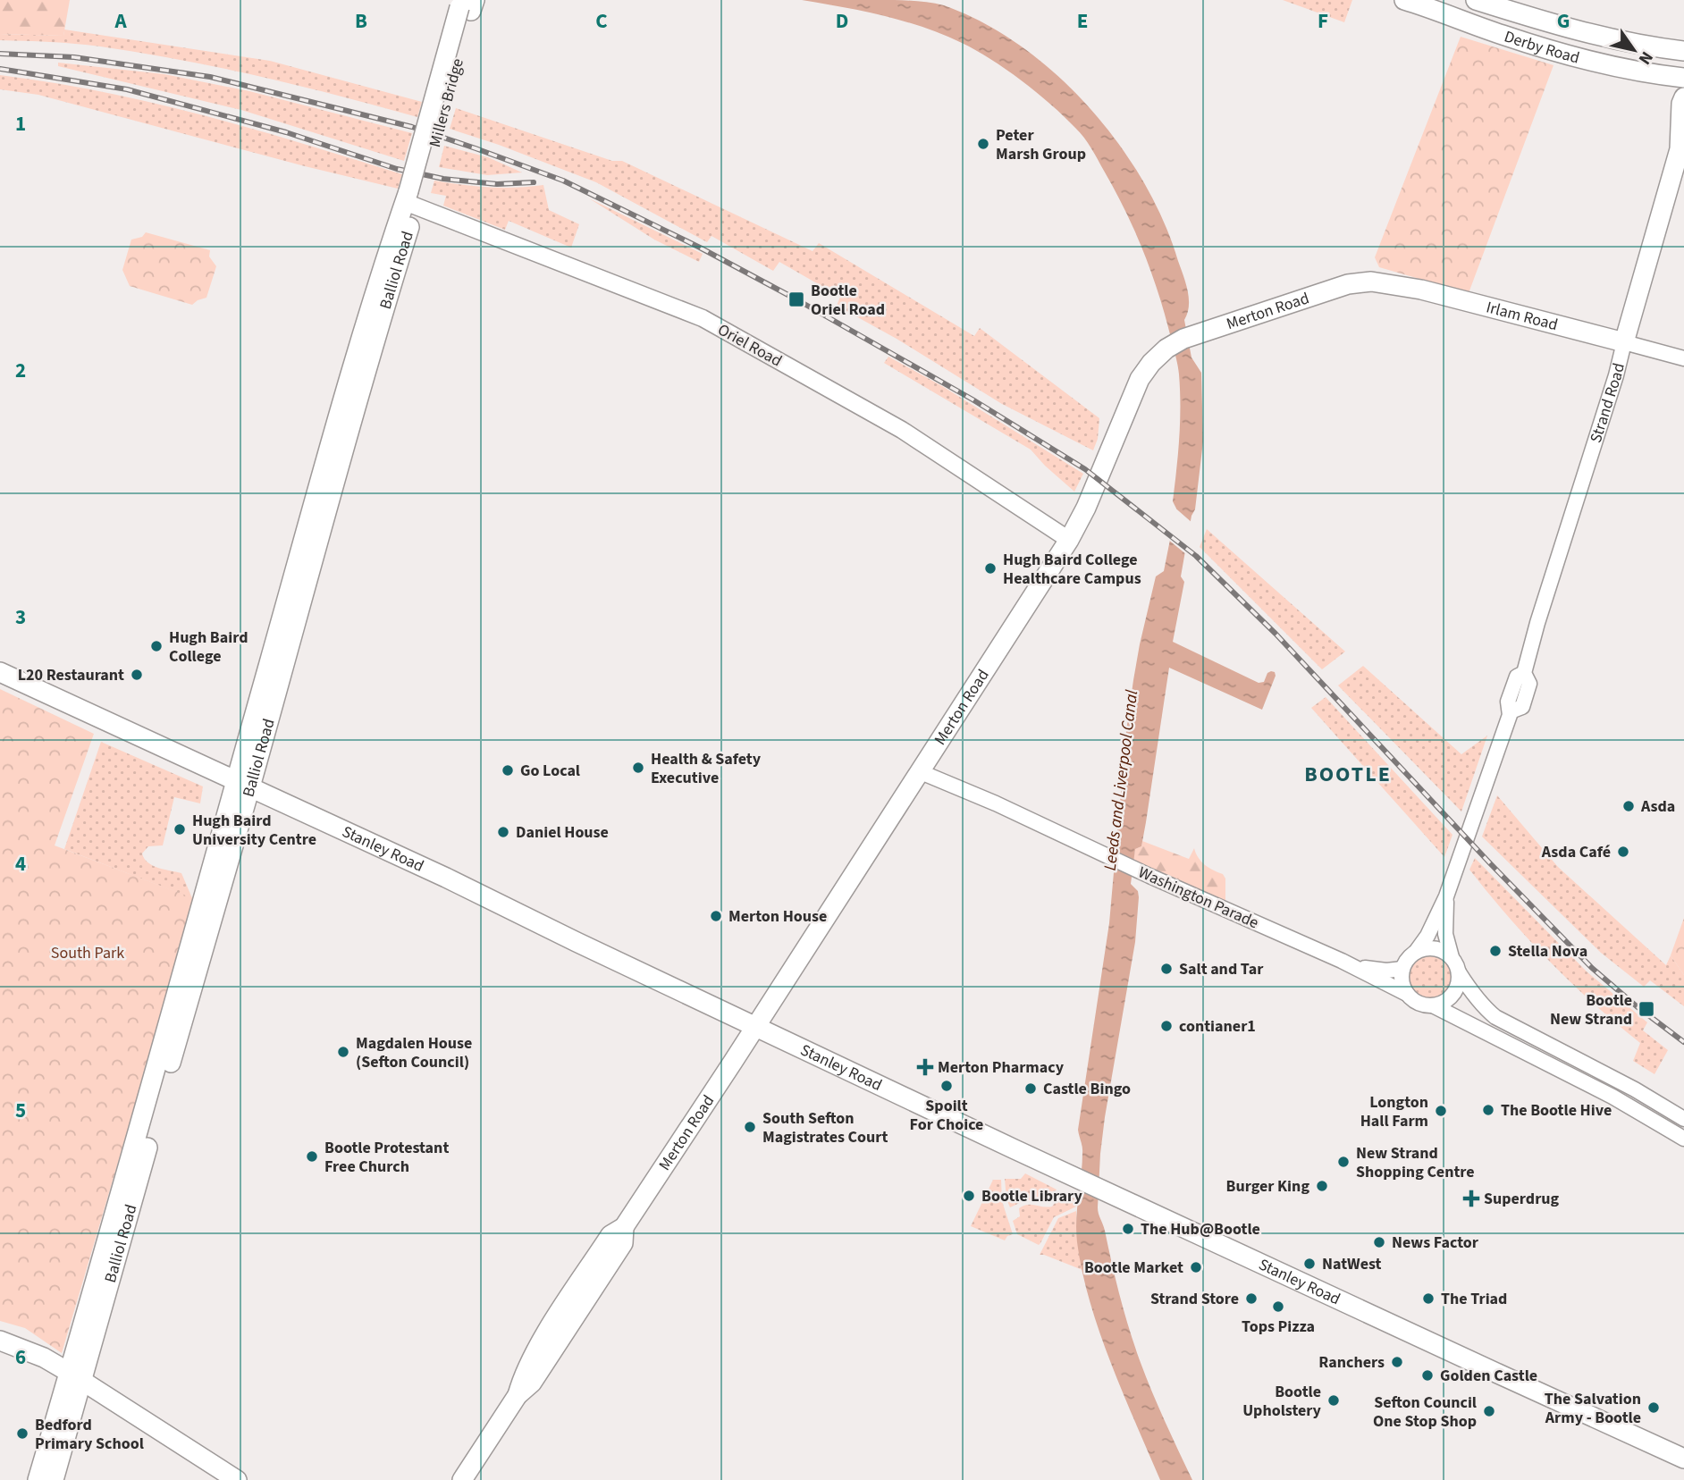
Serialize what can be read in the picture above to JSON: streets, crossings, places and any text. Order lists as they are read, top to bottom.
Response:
{
  "streets": {
    "main road": [
      "Derby Road",
      "Millers Bridge",
      "Balliol Road",
      "Merton Road",
      "Irlam Road",
      "Oriel Road",
      "Strand Road",
      "Stanley Road"
    ],
    "street": ["Washington Parade"]
  },
  "crossings": [
    ["Millers Bridge", "Balliol Road"],
    ["Millers Bridge", "Oriel Road"],
    ["Balliol Road", "Oriel Road"],
    ["Balliol Road", "Stanley Road"],
    ["Merton Road", "Irlam Road"],
    ["Merton Road", "Oriel Road"],
    ["Merton Road", "Stanley Road"],
    ["Merton Road", "Washington Parade"],
    ["Irlam Road", "Strand Road"],
    ["Strand Road", "Washington Parade"]
  ],
  "districts": ["BOOTLE"],
  "water": ["Leeds and Liverpool Canal"],
  "parks": ["South Park"],
  "places": {
    "other": [
      "Peter Marsh Group",
      "Hugh Baird College Healthcare Campus",
      "Hugh Baird College",
      "L20 Restaurant",
      "Health & Safety Executive",
      "Go Local",
      "Asda",
      "Hugh Baird University Centre",
      "Daniel House",
      "Asda Café",
      "Merton House",
      "Stella Nova",
      "Salt and Tar",
      "contianer1",
      "Magdalen House (Sefton Council)",
      "Spoilt For Choice",
      "Castle Bingo",
      "The Bootle Hive",
      "Longton Hall Farm",
      "South Sefton Magistrates Court",
      "Bootle Protestant Free Church",
      "New Strand Shopping Centre",
      "Burger King",
      "Bootle Library",
      "The Hub@Bootle",
      "News Factor",
      "NatWest",
      "Bootle Market",
      "Strand Store",
      "The Triad",
      "Tops Pizza",
      "Ranchers",
      "Golden Castle",
      "Bootle Upholstery",
      "The Salvation Army - Bootle",
      "Sefton Council One Stop Shop",
      "Bedford Primary School"
    ],
    "transit": ["Bootle Oriel Road", "Bootle New Strand"],
    "health": ["Merton Pharmacy", "Superdrug"]
  },
  "north": "bottom right",
  "grid": {
    "columns": [
      "A",
      "B",
      "C",
      "D",
      "E",
      "F",
      "G"
    ],
    "rows": [
      "1",
      "2",
      "3",
      "4",
      "5",
      "6"
    ]
  }
}
